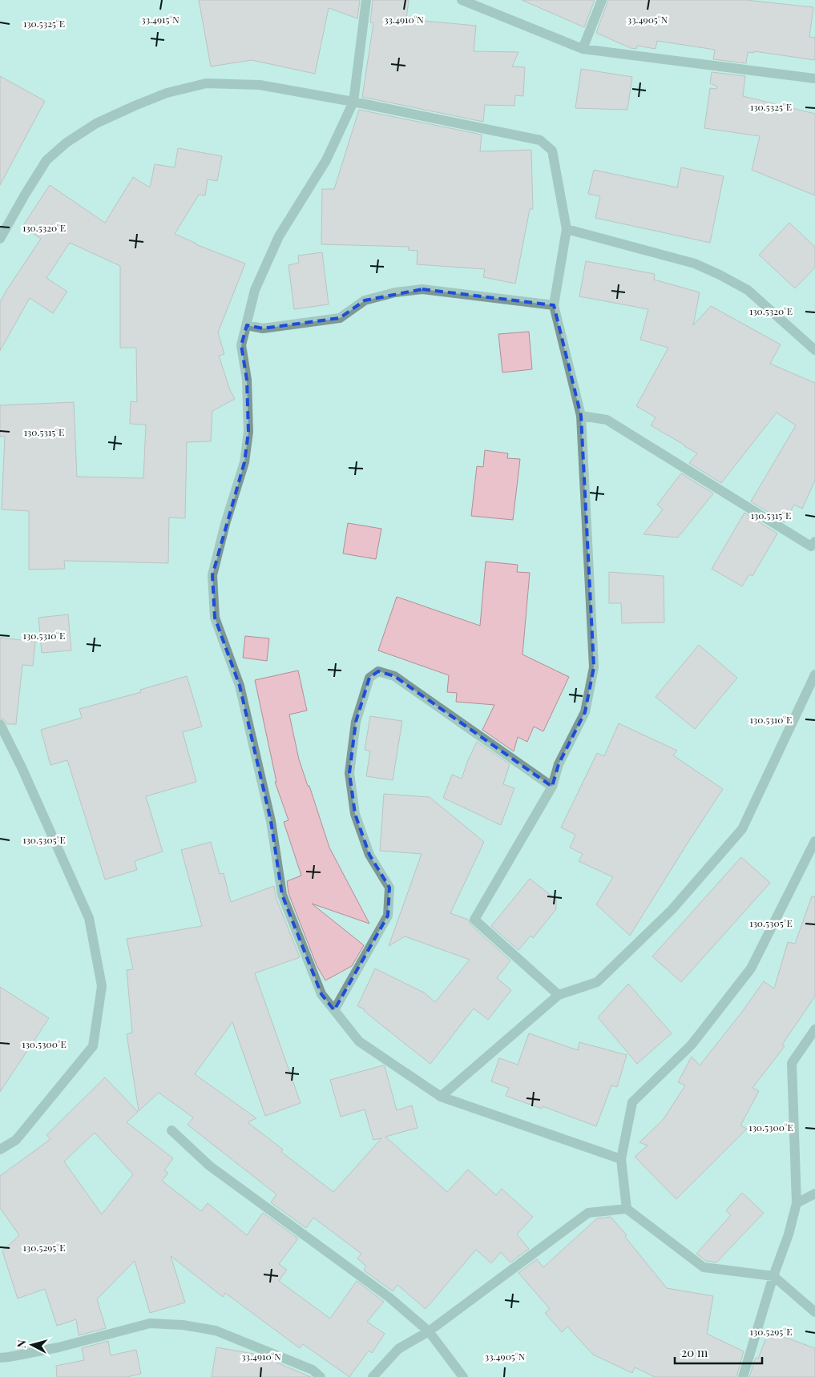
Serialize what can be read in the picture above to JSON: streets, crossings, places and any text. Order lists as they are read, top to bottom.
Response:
{
  "scale_bar": "20 m",
  "north": "left",
  "coordinates": [
    "33.4915°N",
    "33.4910°N",
    "33.4905°N",
    "130.5325°E",
    "130.5320°E",
    "130.5315°E",
    "130.5310°E",
    "130.5305°E",
    "130.5300°E",
    "130.5295°E"
  ]
}
